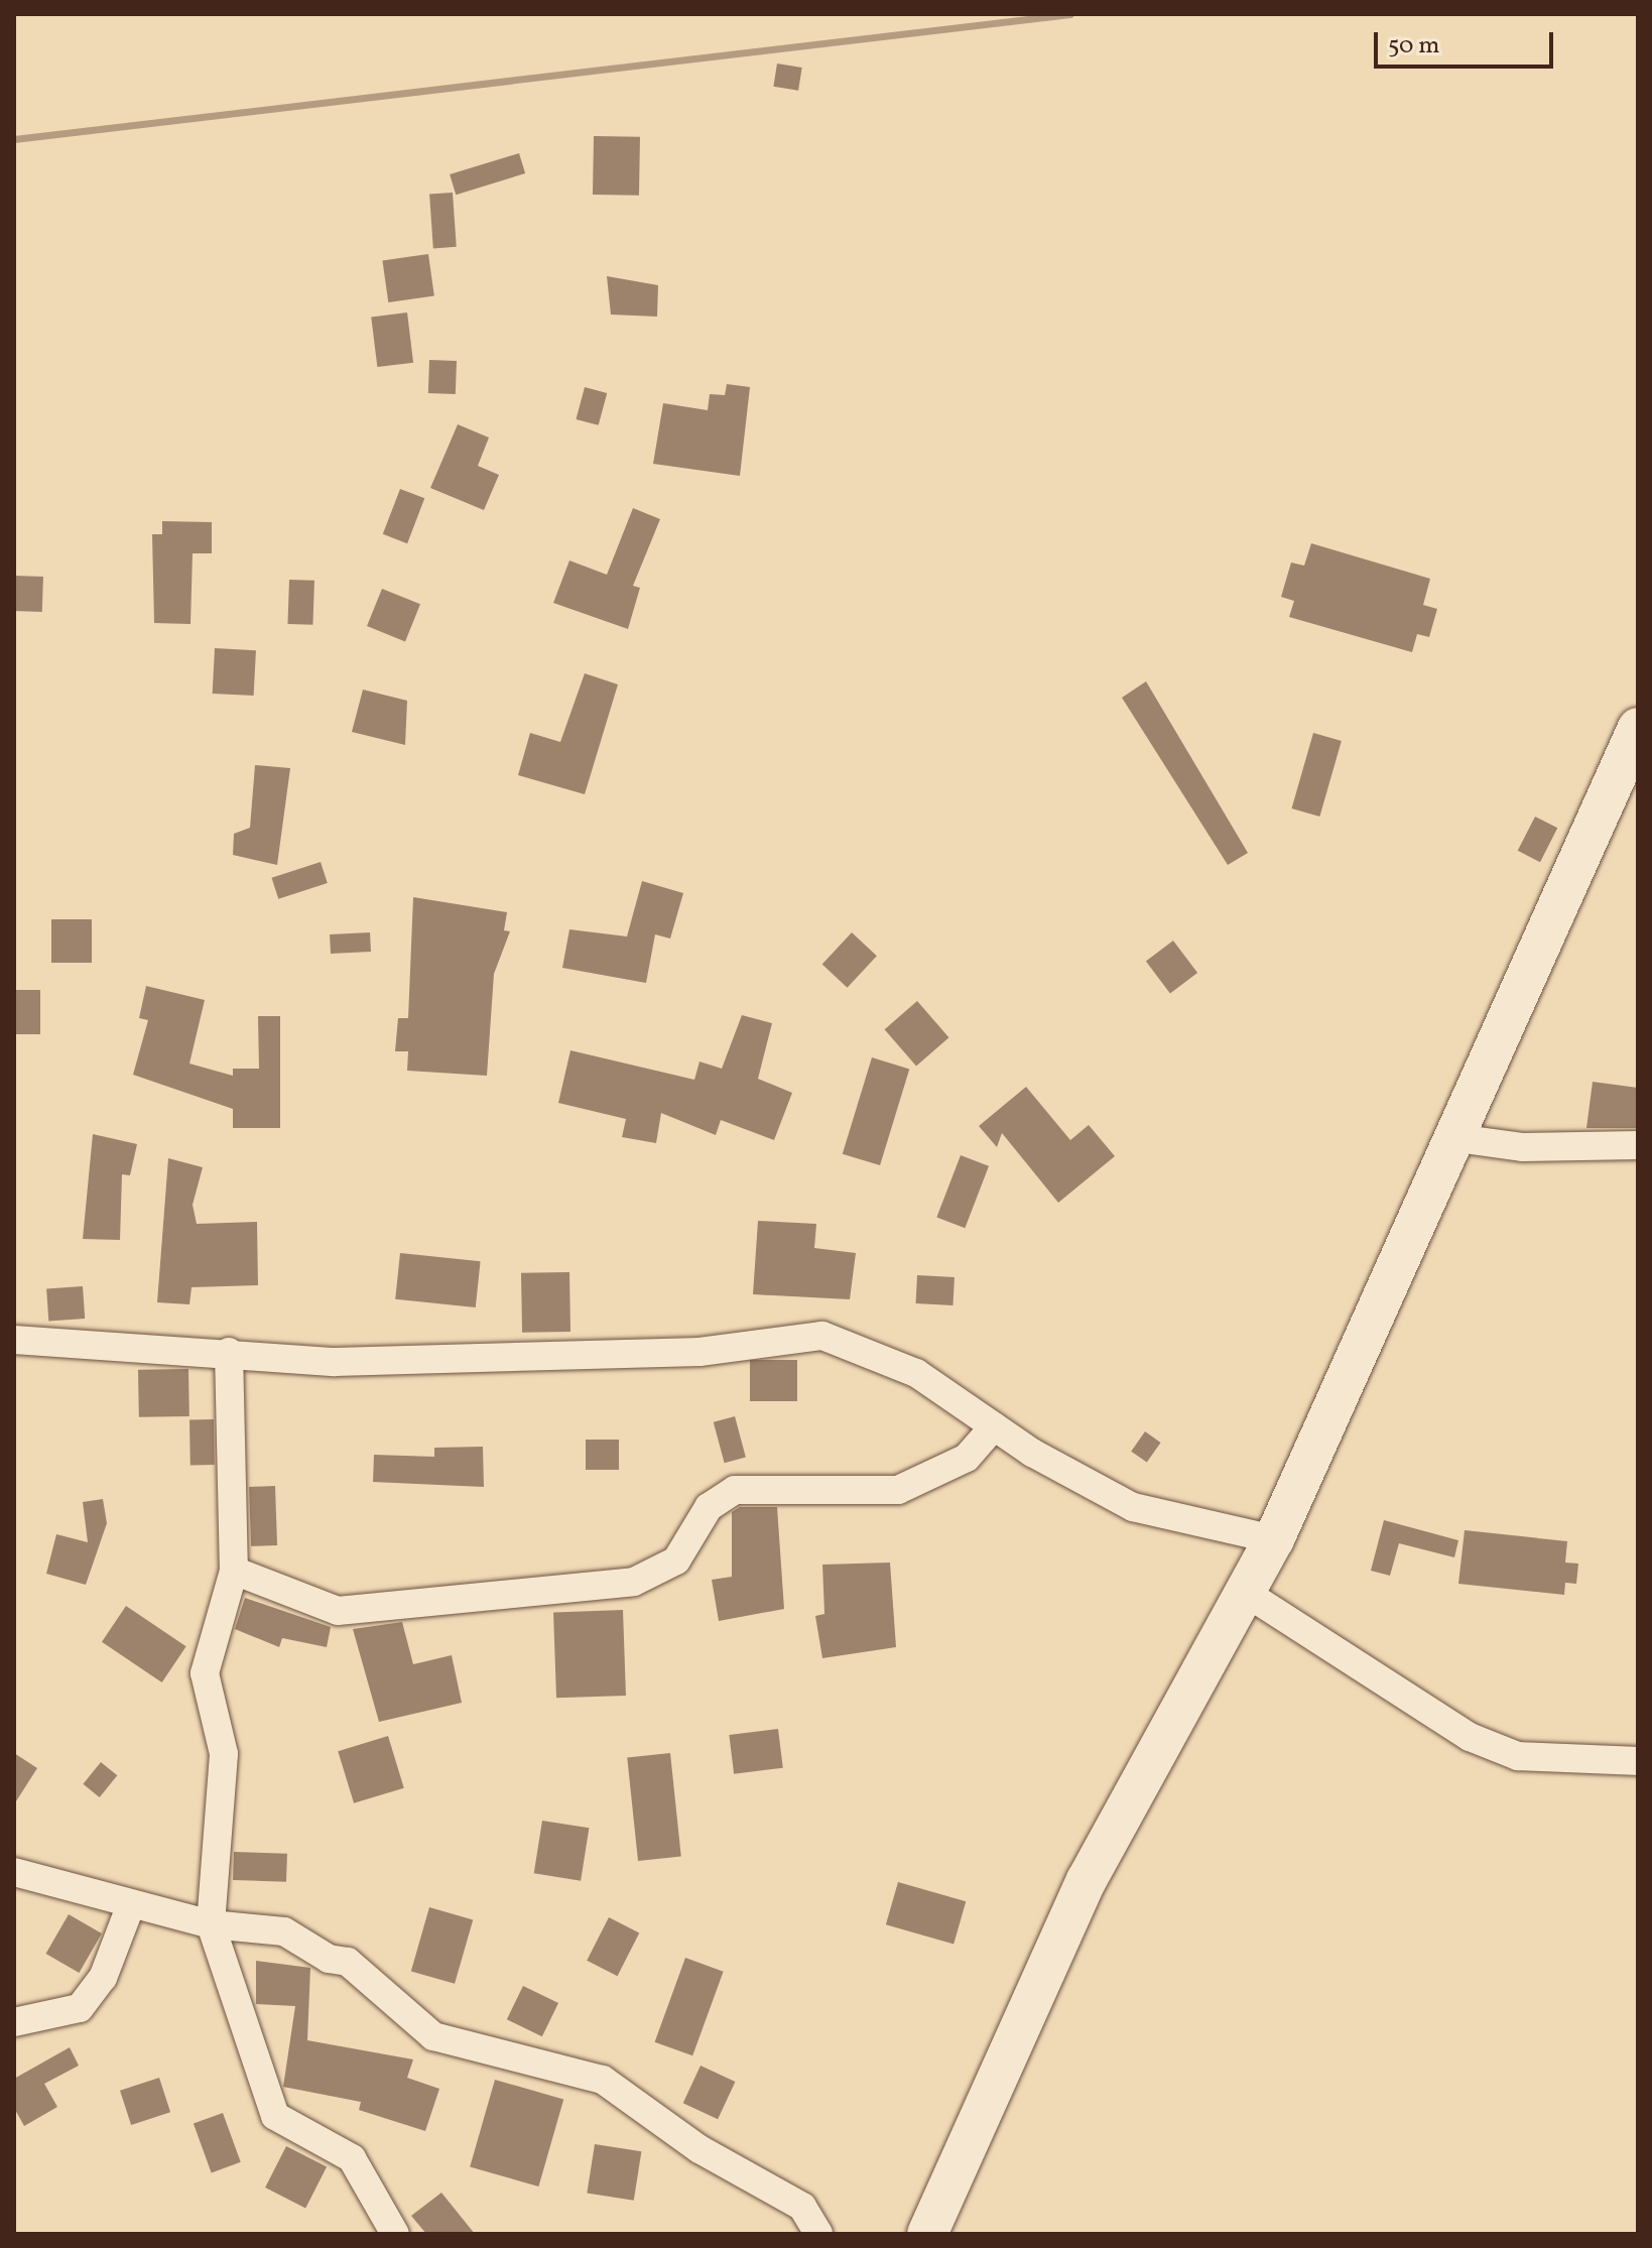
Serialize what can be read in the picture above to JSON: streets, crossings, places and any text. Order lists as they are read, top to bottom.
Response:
{
  "scale_bar": "50 m"
}
